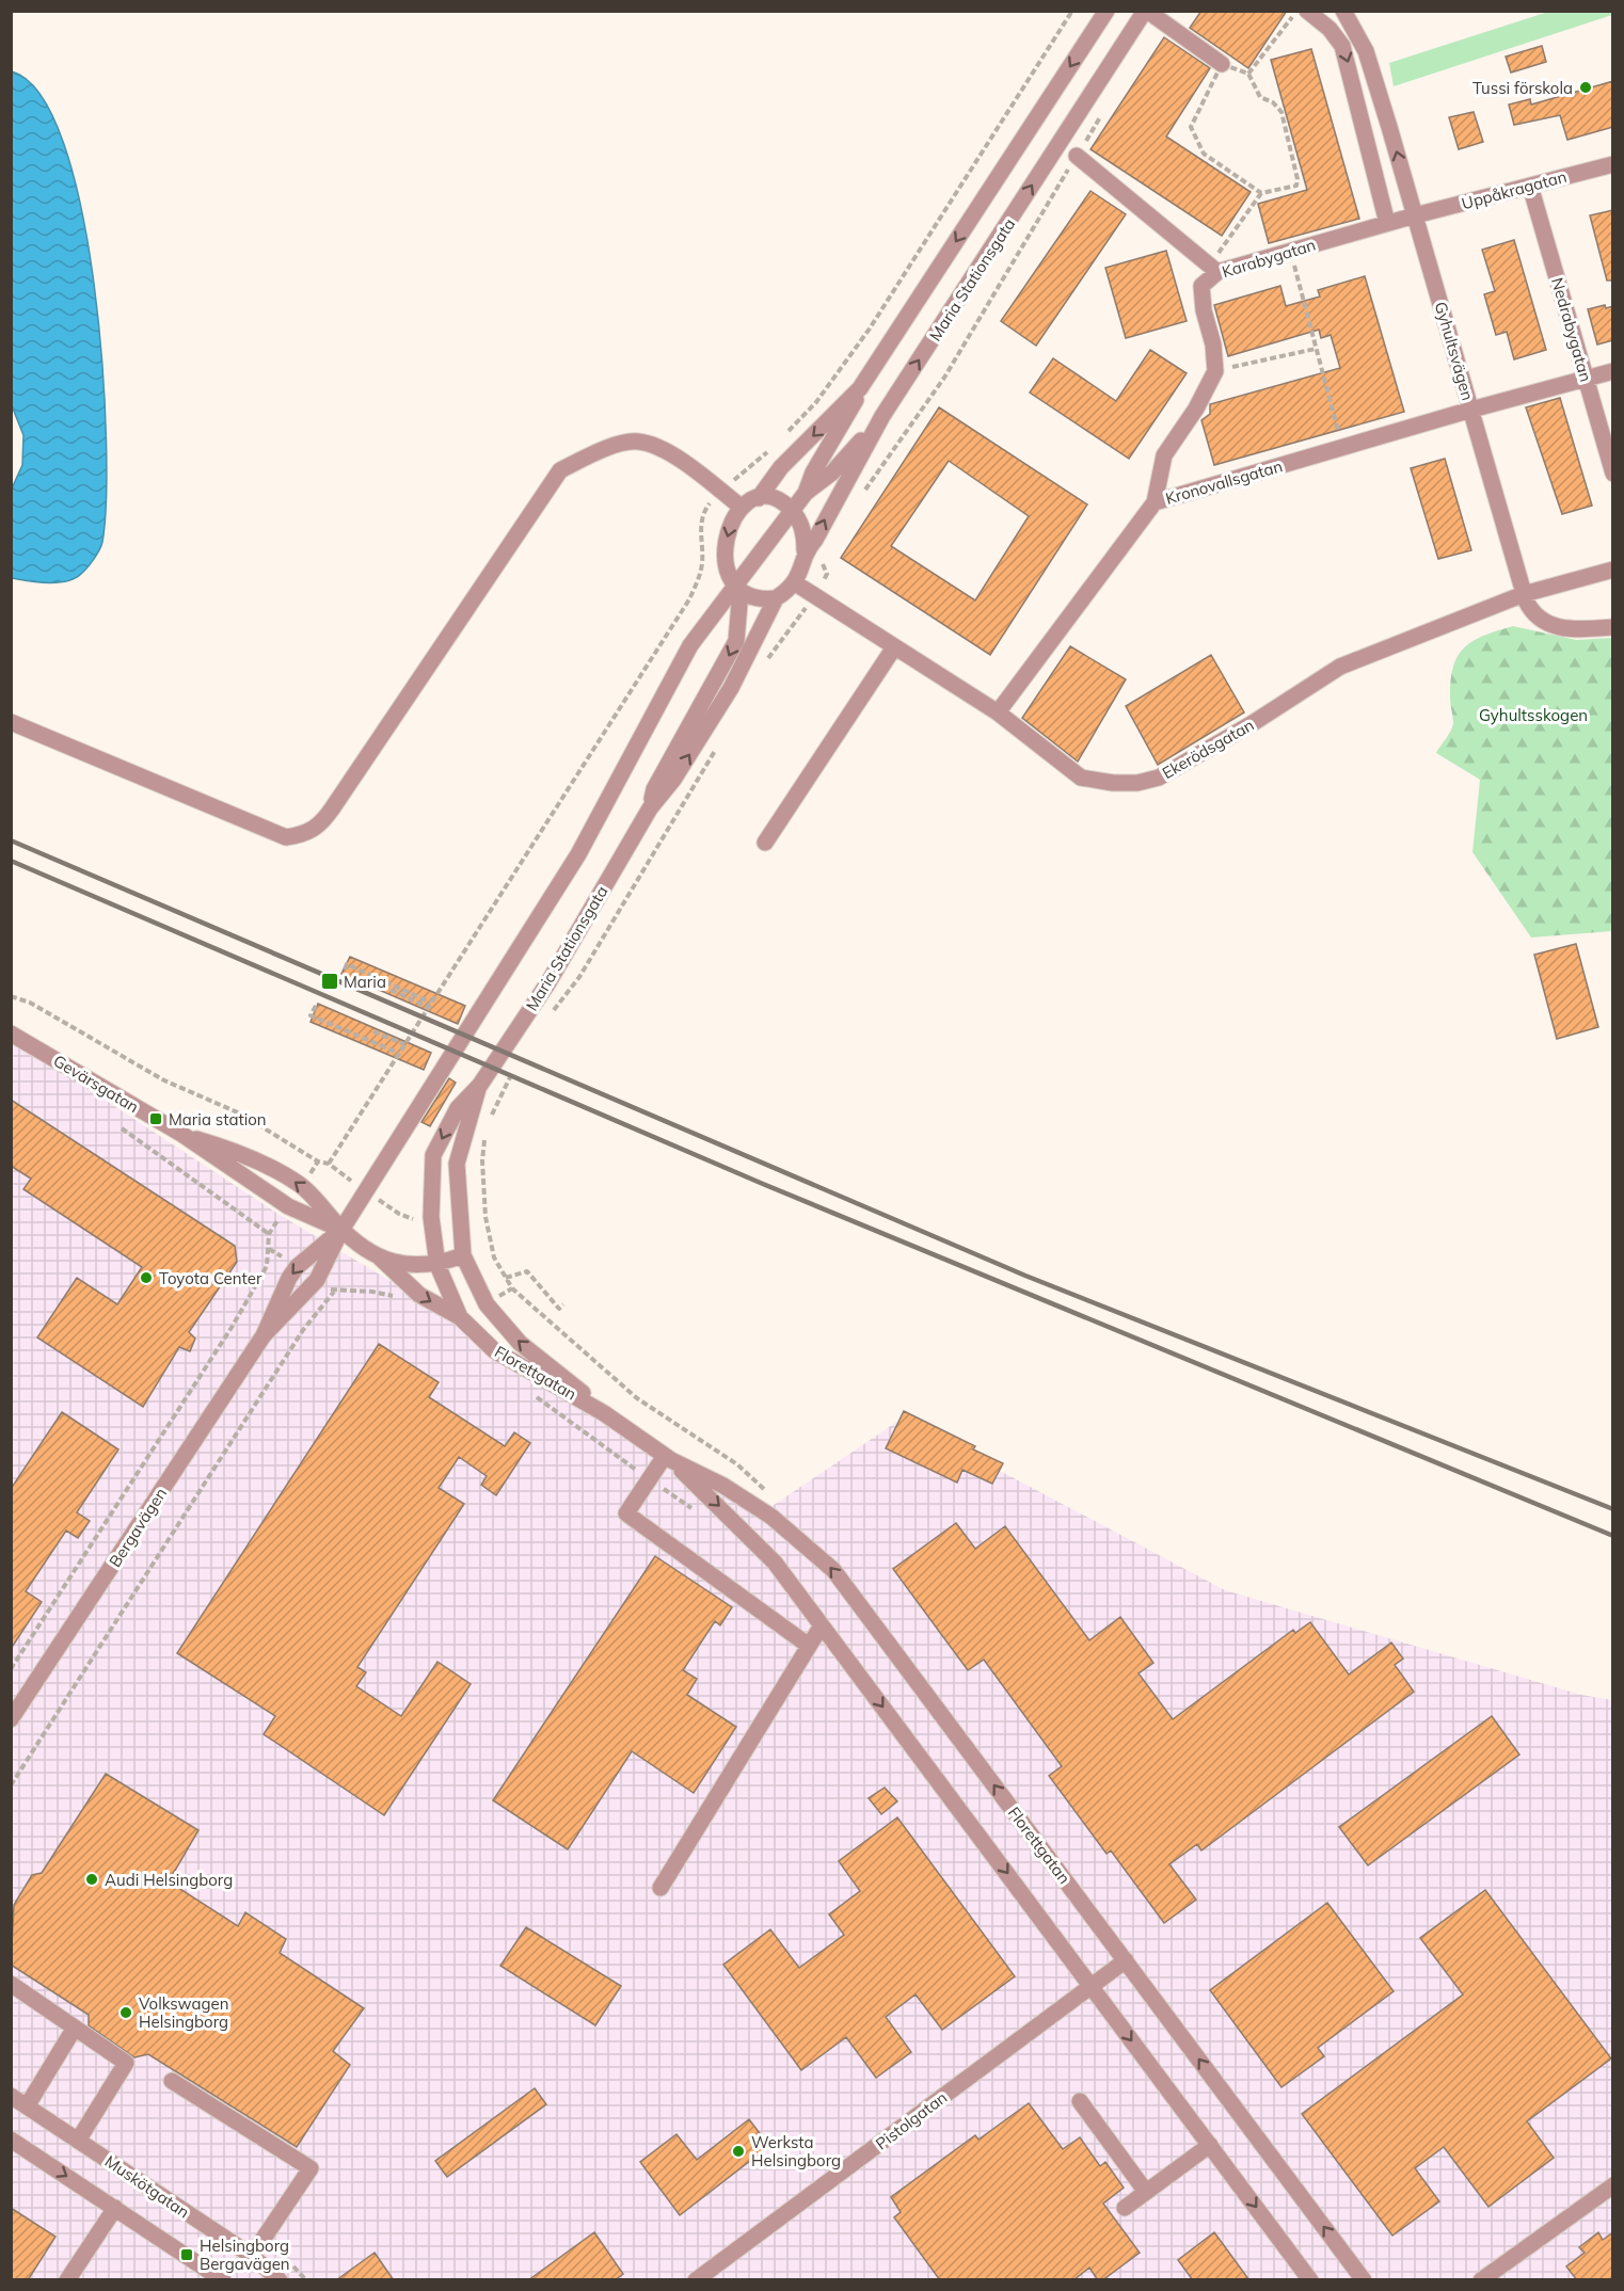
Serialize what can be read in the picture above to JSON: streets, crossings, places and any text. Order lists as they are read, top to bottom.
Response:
{
  "streets": {
    "street": [
      "Uppåkragatan",
      "Karabygatan",
      "Maria Stationsgata",
      "Nedrabygatan",
      "Gyhultsvägen",
      "Kronovallsgatan",
      "Ekerödsgatan",
      "Gevärsgatan",
      "Florettgatan",
      "Bergavägen",
      "Pistolgatan",
      "Muskötgatan"
    ]
  },
  "crossings": [
    ["Uppåkragatan", "Karabygatan"],
    ["Uppåkragatan", "Nedrabygatan"],
    ["Uppåkragatan", "Gyhultsvägen"],
    ["Karabygatan", "Gyhultsvägen"],
    ["Maria Stationsgata", "Ekerödsgatan"],
    ["Maria Stationsgata", "Gevärsgatan"],
    ["Maria Stationsgata", "Florettgatan"],
    ["Nedrabygatan", "Kronovallsgatan"],
    ["Gyhultsvägen", "Kronovallsgatan"],
    ["Gyhultsvägen", "Ekerödsgatan"],
    ["Kronovallsgatan", "Ekerödsgatan"],
    ["Gevärsgatan", "Florettgatan"],
    ["Gevärsgatan", "Bergavägen"],
    ["Florettgatan", "Pistolgatan"]
  ],
  "parks": ["Gyhultsskogen"],
  "places": {
    "other": [
      "Tussi förskola",
      "Toyota Center",
      "Audi Helsingborg",
      "Volkswagen Helsingborg",
      "Werksta Helsingborg"
    ],
    "transit": ["Maria", "Maria station", "Helsingborg Bergavägen"]
  }
}
